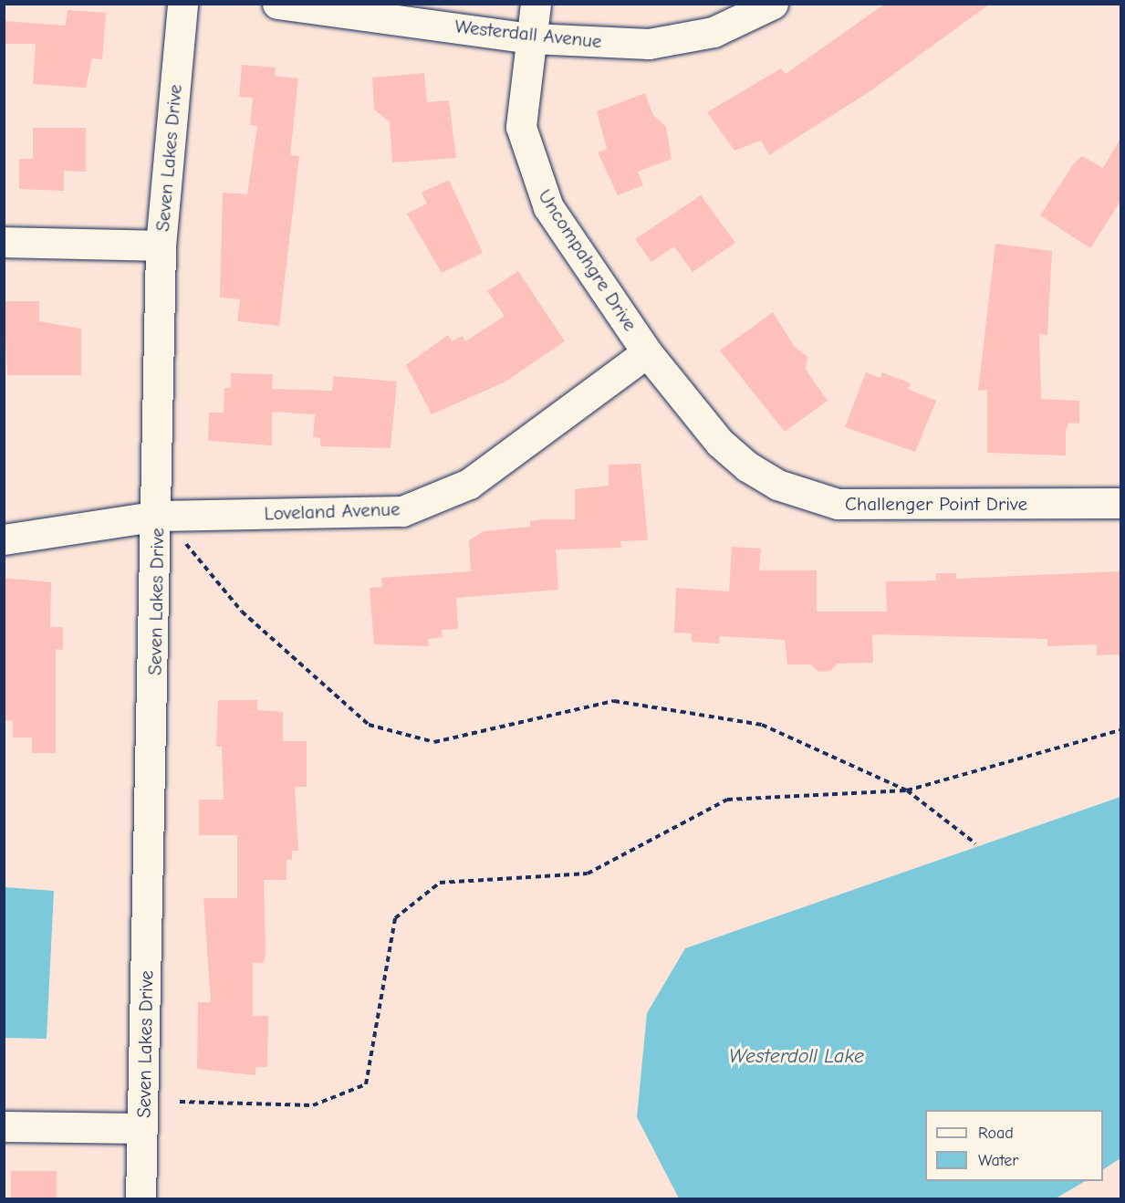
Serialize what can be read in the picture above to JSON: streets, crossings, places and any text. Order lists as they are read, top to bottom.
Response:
{
  "streets": {
    "street": [
      "Westerdall Avenue",
      "Seven Lakes Drive",
      "Uncompahgre Drive",
      "Challenger Point Drive",
      "Loveland Avenue"
    ]
  },
  "crossings": [
    ["Westerdall Avenue", "Uncompahgre Drive"],
    ["Seven Lakes Drive", "Loveland Avenue"],
    ["Uncompahgre Drive", "Challenger Point Drive"],
    ["Uncompahgre Drive", "Loveland Avenue"],
    ["Challenger Point Drive", "Loveland Avenue"]
  ],
  "water": ["Westerdoll Lake"],
  "legend": ["Road", "Water"]
}
